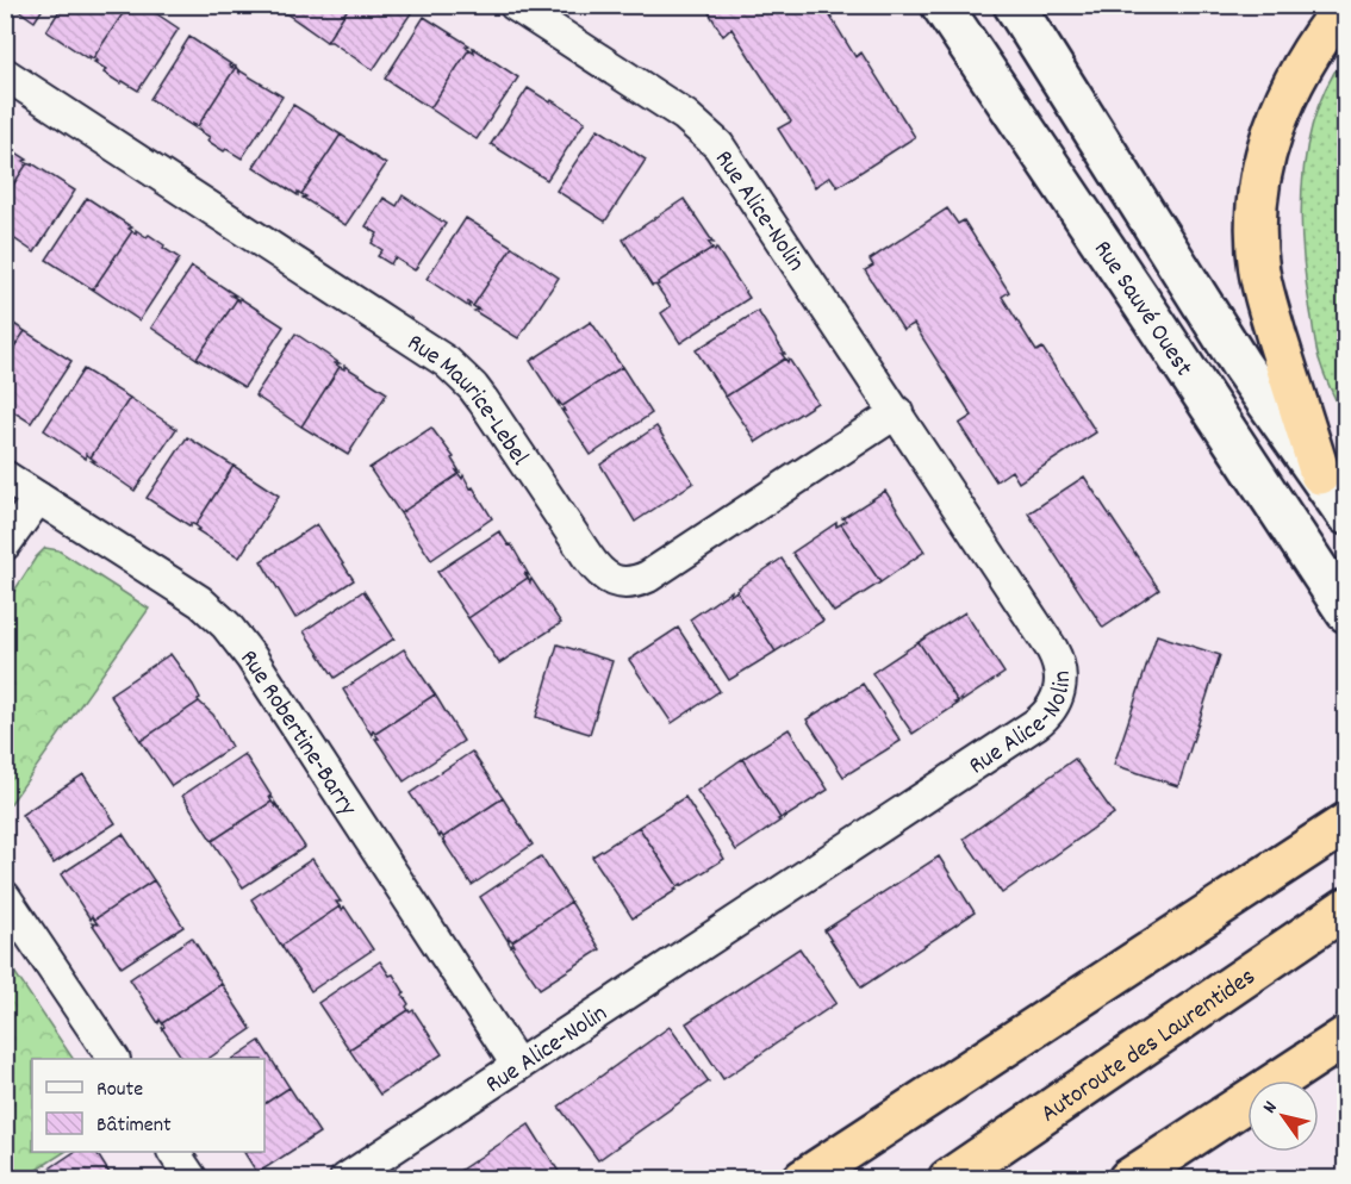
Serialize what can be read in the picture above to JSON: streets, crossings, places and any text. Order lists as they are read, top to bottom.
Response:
{
  "streets": {
    "highway": ["Autoroute des Laurentides"],
    "main road": ["Rue Sauvé Ouest"],
    "street": ["Rue Alice-Nolin", "Rue Maurice-Lebel", "Rue Robertine-Barry"]
  },
  "crossings": [
    ["Rue Alice-Nolin", "Rue Maurice-Lebel"],
    ["Rue Alice-Nolin", "Rue Robertine-Barry"]
  ],
  "legend": ["Route", "Bâtiment"],
  "north": "top left"
}
